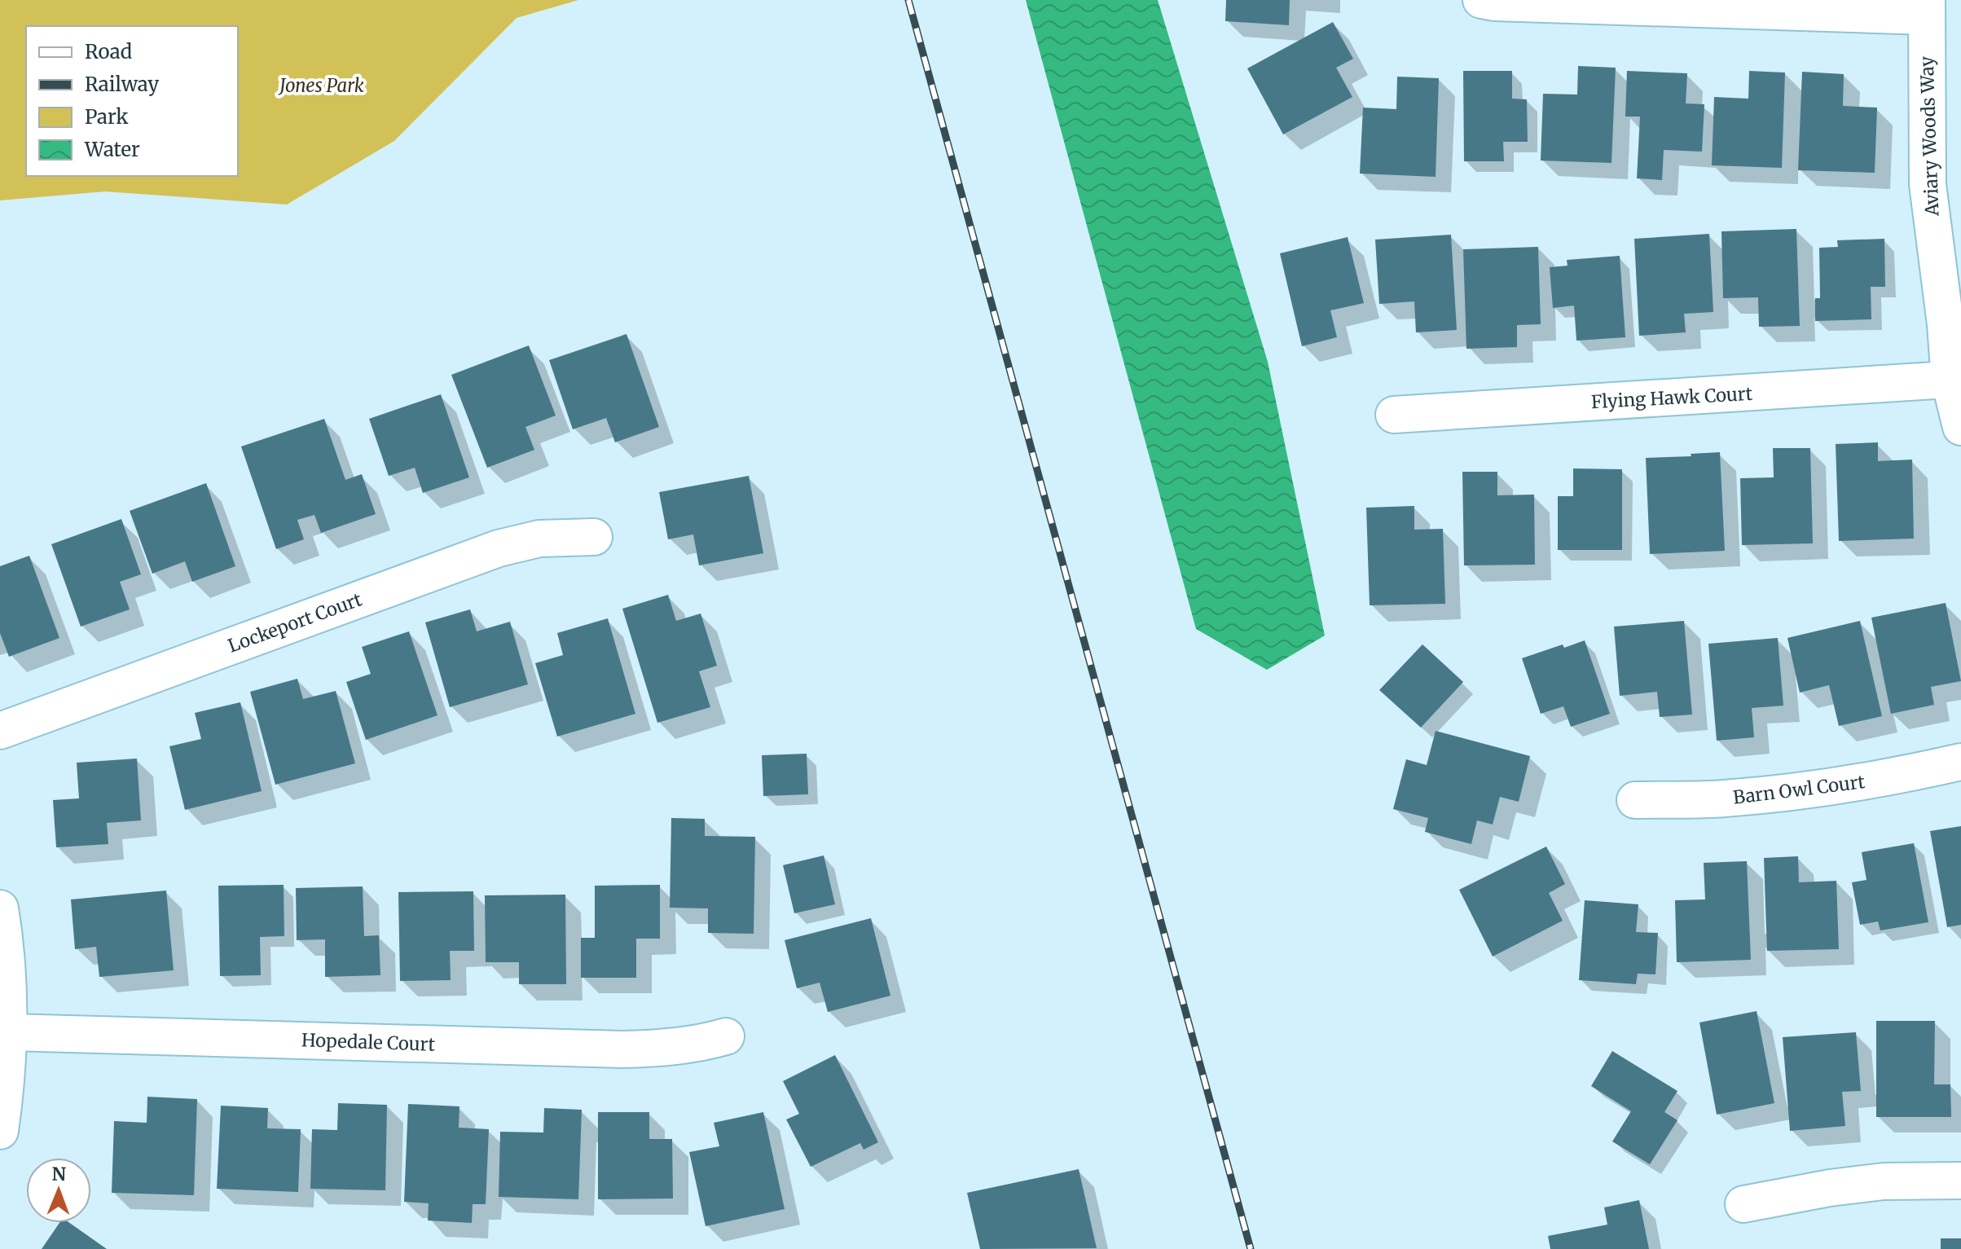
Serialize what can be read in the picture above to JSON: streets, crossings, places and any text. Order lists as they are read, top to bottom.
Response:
{
  "streets": {
    "street": [
      "Aviary Woods Way",
      "Flying Hawk Court",
      "Lockeport Court",
      "Barn Owl Court",
      "Hopedale Court"
    ]
  },
  "crossings": [
    ["Aviary Woods Way", "Flying Hawk Court"]
  ],
  "parks": ["Jones Park"],
  "legend": [
    "Road",
    "Railway",
    "Park",
    "Water"
  ],
  "north": "top"
}
